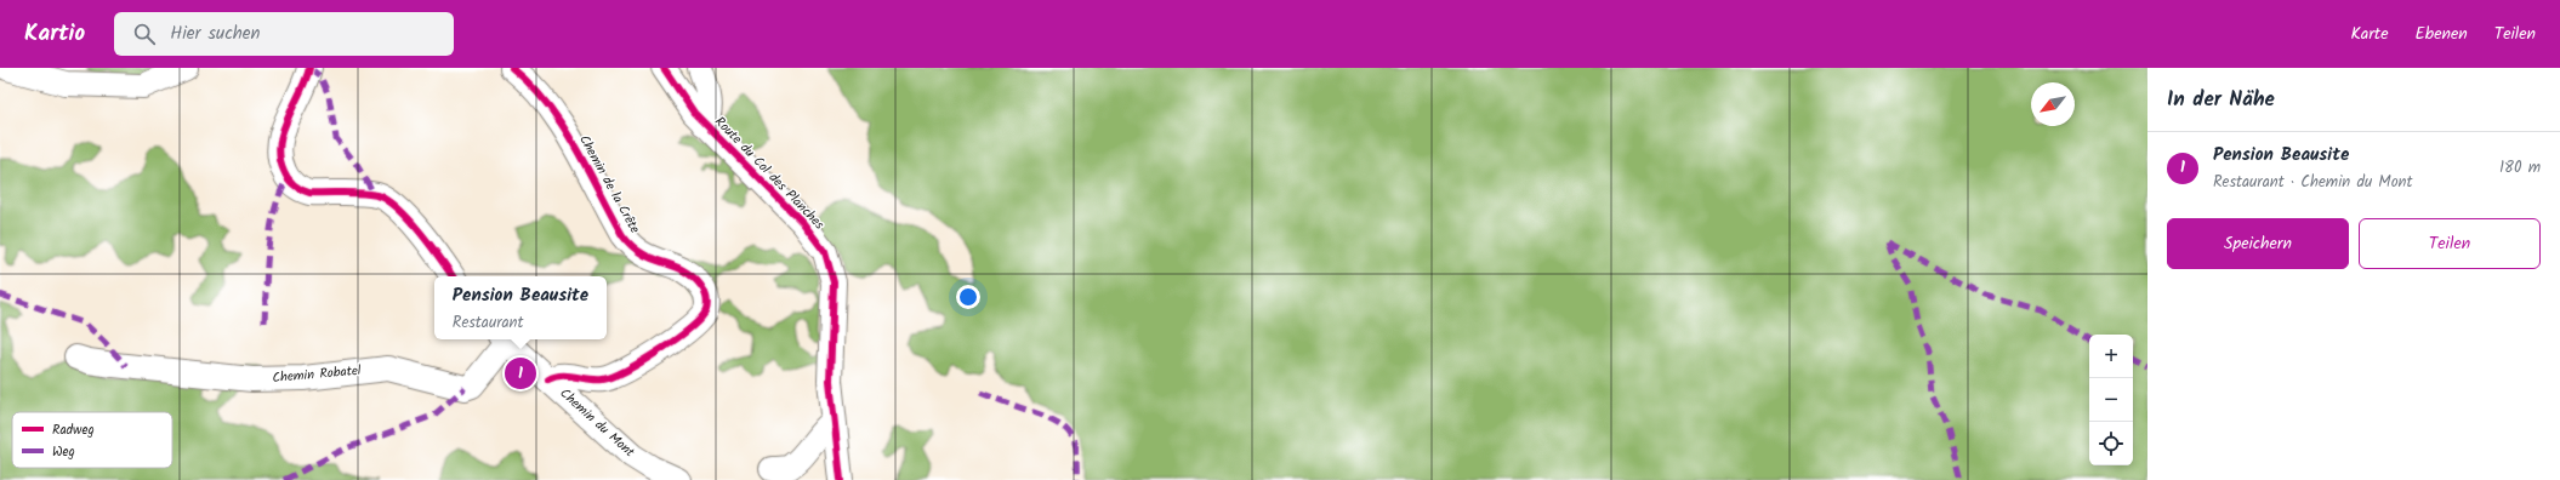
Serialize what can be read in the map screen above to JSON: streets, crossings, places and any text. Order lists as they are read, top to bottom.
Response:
{
  "streets": {
    "street": [
      "Route du Col des Planches",
      "Chemin de la Crête",
      "Chemin Robatel",
      "Chemin du Mont"
    ]
  },
  "crossings": [
    ["Chemin de la Crête", "Chemin du Mont"],
    ["Chemin Robatel", "Chemin du Mont"]
  ],
  "legend": ["Radweg", "Weg"],
  "north": "bottom left",
  "page": {
    "header": "Kartio",
    "search": "Hier suchen",
    "nav": ["Karte", "Ebenen", "Teilen"],
    "heading": "In der Nähe",
    "list": [
      {
        "mark": "1",
        "name": "Pension Beausite",
        "note": "Restaurant · Chemin du Mont",
        "value": "180 m"
      }
    ],
    "buttons": ["Speichern", "Teilen"],
    "popup": ["Pension Beausite", "Restaurant"],
    "map_buttons": ["+", "−"],
    "pins": "1"
  }
}
